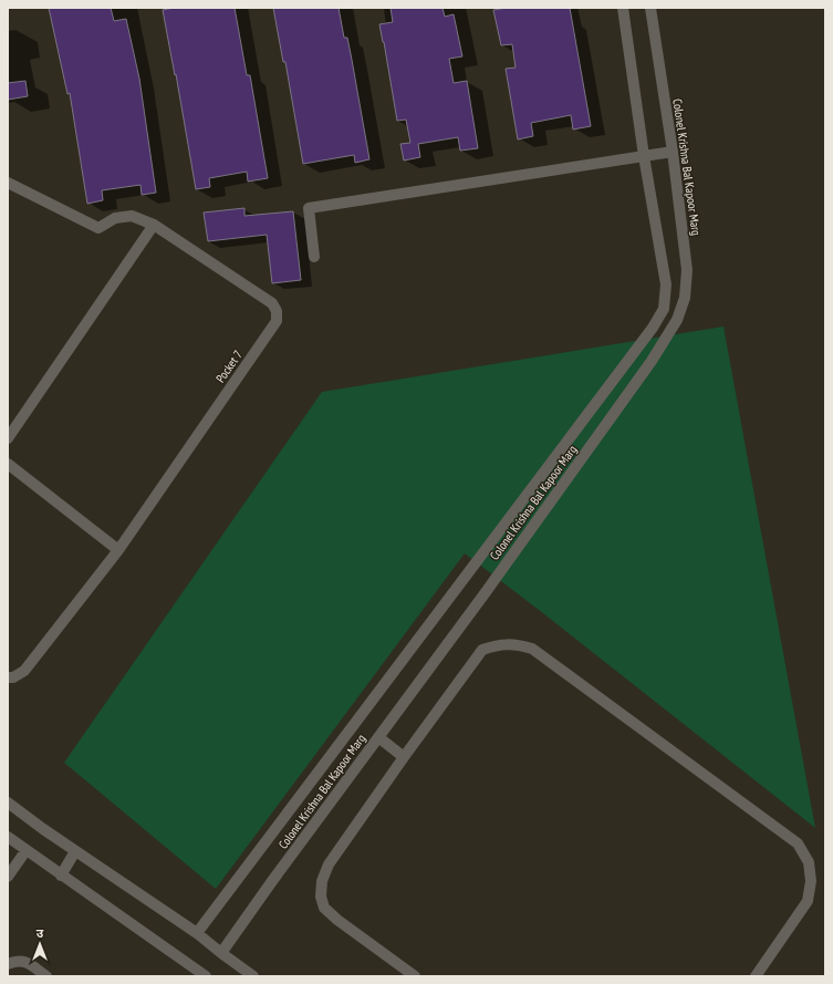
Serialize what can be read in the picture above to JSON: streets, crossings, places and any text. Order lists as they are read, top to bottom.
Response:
{
  "streets": {
    "street": ["Colonel Krishna Bal Kapoor Marg", "Pocket 7"]
  },
  "north": "top"
}
